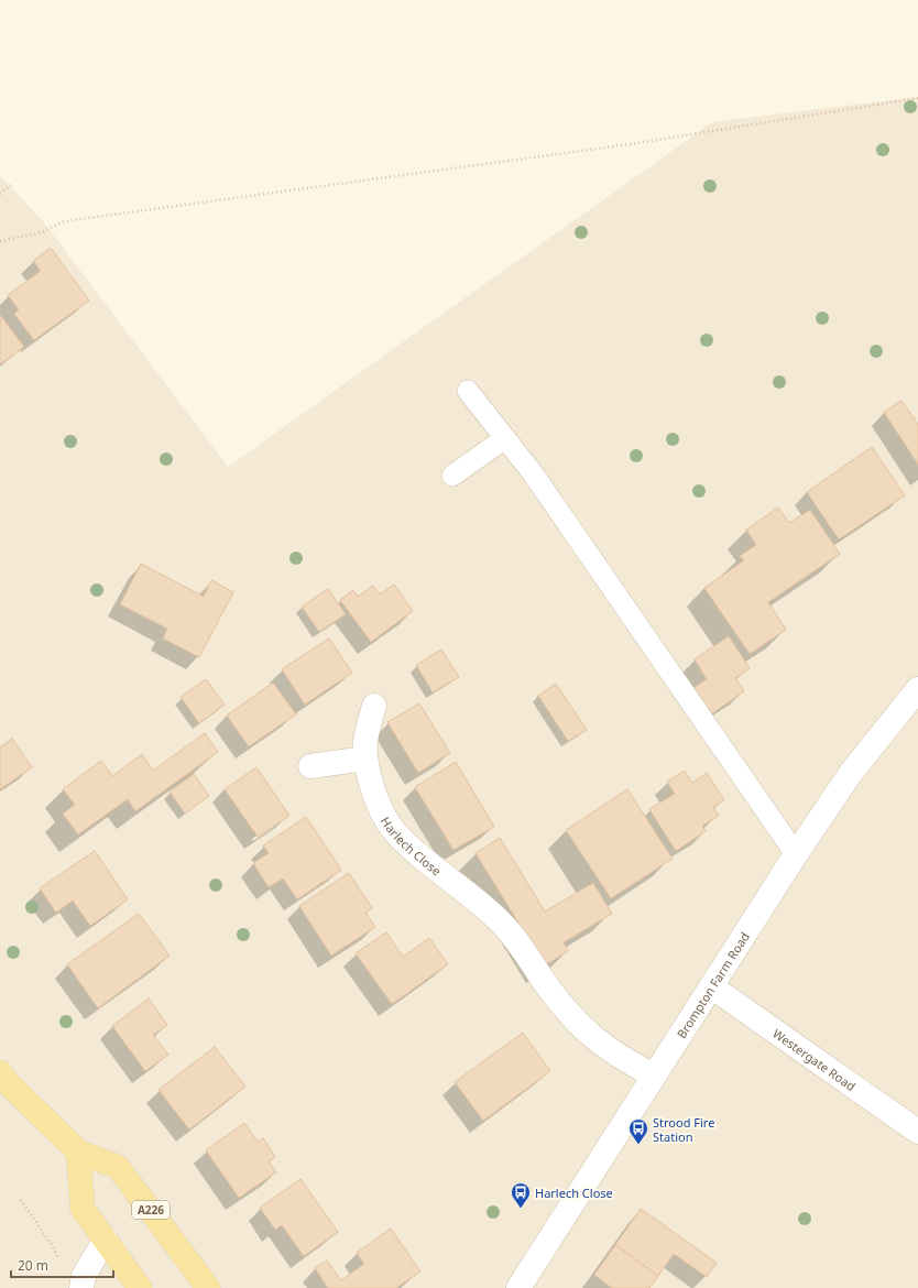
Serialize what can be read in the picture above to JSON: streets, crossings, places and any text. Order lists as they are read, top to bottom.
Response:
{
  "streets": {
    "main road": ["A226"],
    "street": ["Harlech Close", "Brompton Farm Road", "Westergate Road"]
  },
  "crossings": [
    ["Harlech Close", "Brompton Farm Road"],
    ["Brompton Farm Road", "Westergate Road"]
  ],
  "places": {
    "bus stop": ["Strood Fire Station", "Harlech Close"]
  },
  "scale_bar": "20 m"
}
